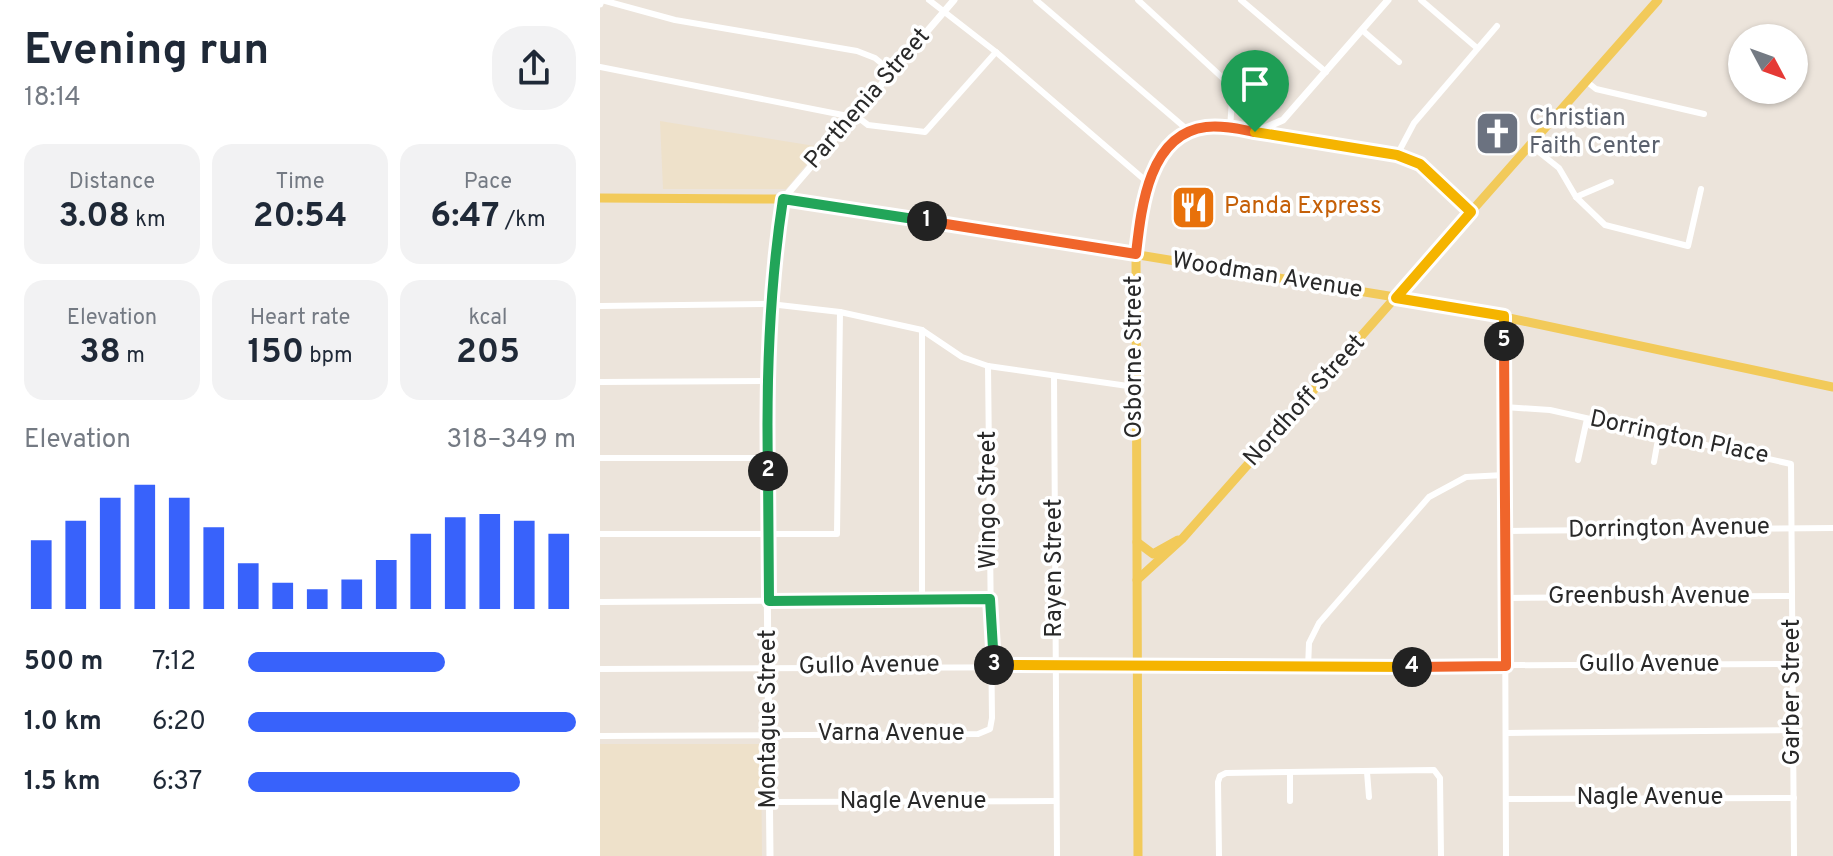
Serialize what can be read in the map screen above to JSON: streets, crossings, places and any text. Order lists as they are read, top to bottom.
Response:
{
  "streets": {
    "main road": ["Woodman Avenue", "Osborne Street", "Nordhoff Street"],
    "street": [
      "Parthenia Street",
      "Dorrington Place",
      "Wingo Street",
      "Dorrington Avenue",
      "Rayen Street",
      "Greenbush Avenue",
      "Gullo Avenue",
      "Garber Street",
      "Montague Street",
      "Varna Avenue",
      "Nagle Avenue"
    ]
  },
  "crossings": [
    ["Parthenia Street", "Woodman Avenue"],
    ["Parthenia Street", "Montague Street"],
    ["Woodman Avenue", "Osborne Street"],
    ["Woodman Avenue", "Nordhoff Street"],
    ["Woodman Avenue", "Montague Street"],
    ["Osborne Street", "Nordhoff Street"],
    ["Osborne Street", "Gullo Avenue"],
    ["Dorrington Place", "Dorrington Avenue"],
    ["Dorrington Place", "Garber Street"],
    ["Wingo Street", "Gullo Avenue"],
    ["Wingo Street", "Varna Avenue"],
    ["Dorrington Avenue", "Garber Street"],
    ["Rayen Street", "Gullo Avenue"],
    ["Rayen Street", "Nagle Avenue"],
    ["Greenbush Avenue", "Garber Street"],
    ["Gullo Avenue", "Garber Street"],
    ["Gullo Avenue", "Montague Street"],
    ["Garber Street", "Nagle Avenue"],
    ["Montague Street", "Varna Avenue"],
    ["Montague Street", "Nagle Avenue"]
  ],
  "places": {
    "church": ["Christian Faith Center"],
    "restaurant": ["Panda Express"]
  },
  "north": "bottom right",
  "page": {
    "heading": ["Evening run", "18:14"],
    "stats": [
      ["Distance", "3.08 km"],
      ["Time", "20:54"],
      ["Pace", "6:47 /km"],
      ["Elevation", "38 m"],
      ["Heart rate", "150 bpm"],
      ["kcal", "205"]
    ],
    "pins": [
      "1",
      "5",
      "2",
      "3",
      "4"
    ],
    "chart": ["Elevation", "318–349 m"],
    "list": [
      {
        "name": "500 m",
        "note": "7:12"
      },
      {
        "name": "1.0 km",
        "note": "6:20"
      },
      {
        "name": "1.5 km",
        "note": "6:37"
      }
    ]
  }
}
